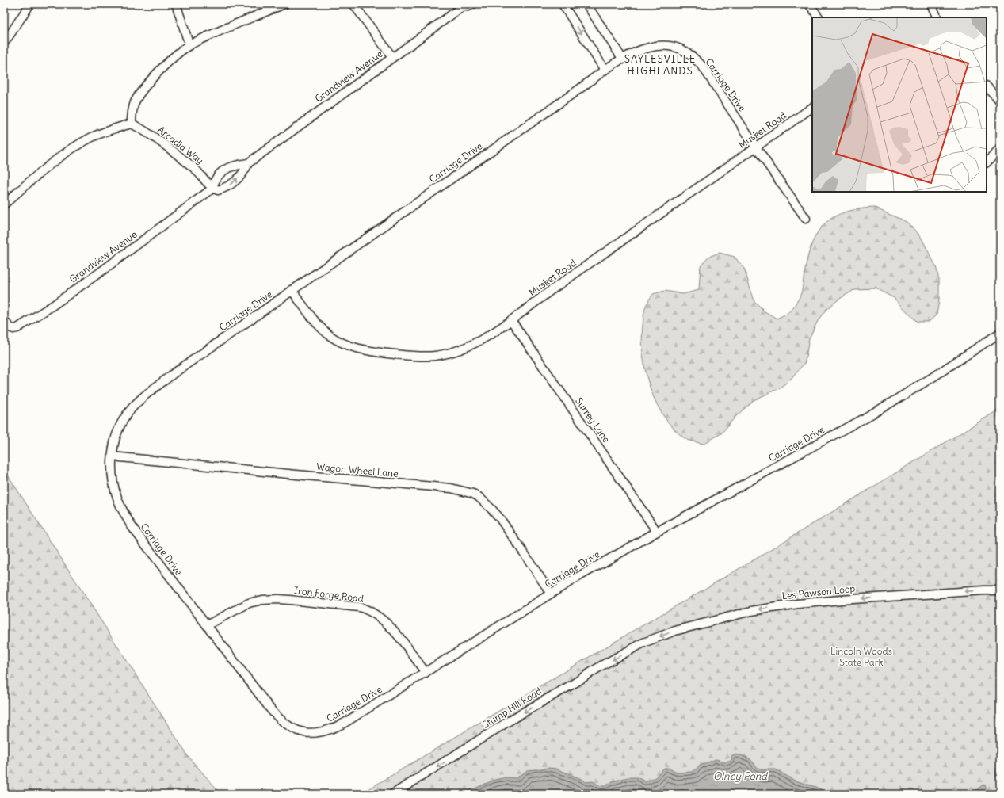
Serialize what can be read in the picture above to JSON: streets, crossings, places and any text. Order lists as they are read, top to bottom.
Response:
{
  "streets": {
    "street": [
      "Grandview Avenue",
      "Carriage Drive",
      "Musket Road",
      "Arcadia Way",
      "Surrey Lane",
      "Wagon Wheel Lane",
      "Les Pawson Loop",
      "Iron Forge Road",
      "Stump Hill Road"
    ]
  },
  "crossings": [
    ["Grandview Avenue", "Arcadia Way"],
    ["Carriage Drive", "Musket Road"],
    ["Carriage Drive", "Surrey Lane"],
    ["Carriage Drive", "Wagon Wheel Lane"],
    ["Carriage Drive", "Iron Forge Road"],
    ["Musket Road", "Surrey Lane"],
    ["Les Pawson Loop", "Stump Hill Road"]
  ],
  "one_way": ["Les Pawson Loop", "Stump Hill Road"],
  "districts": ["SAYLESVILLE HIGHLANDS"],
  "water": ["Olney Pond"],
  "parks": ["Lincoln Woods State Park"]
}
